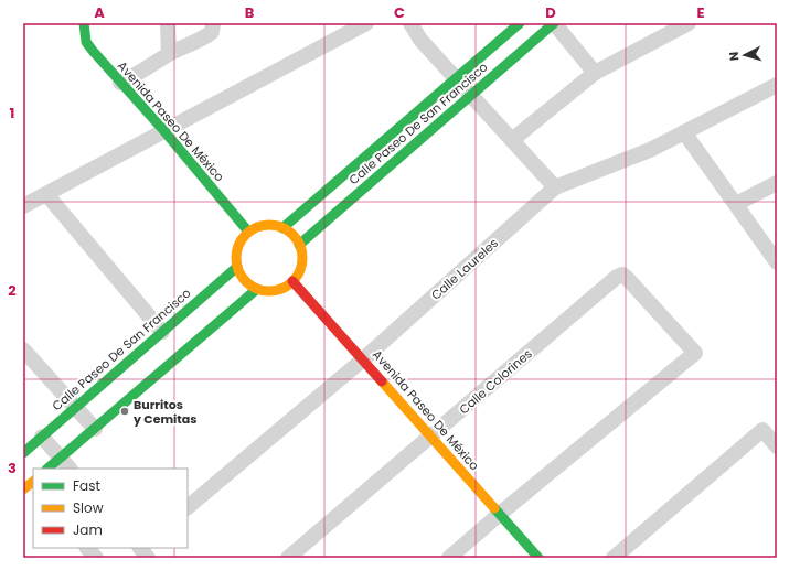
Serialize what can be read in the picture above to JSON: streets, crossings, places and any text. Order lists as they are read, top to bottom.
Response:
{
  "streets": {
    "street": [
      "Avenida Paseo De México",
      "Calle Paseo De San Francisco",
      "Calle Laureles",
      "Calle Colorines"
    ]
  },
  "crossings": [
    ["Avenida Paseo De México", "Calle Paseo De San Francisco"],
    ["Avenida Paseo De México", "Calle Laureles"],
    ["Avenida Paseo De México", "Calle Colorines"]
  ],
  "places": ["Burritos y Cemitas"],
  "legend": ["Fast", "Slow", "Jam"],
  "north": "left",
  "grid": {
    "columns": [
      "A",
      "B",
      "C",
      "D",
      "E"
    ],
    "rows": ["1", "2", "3"]
  }
}
